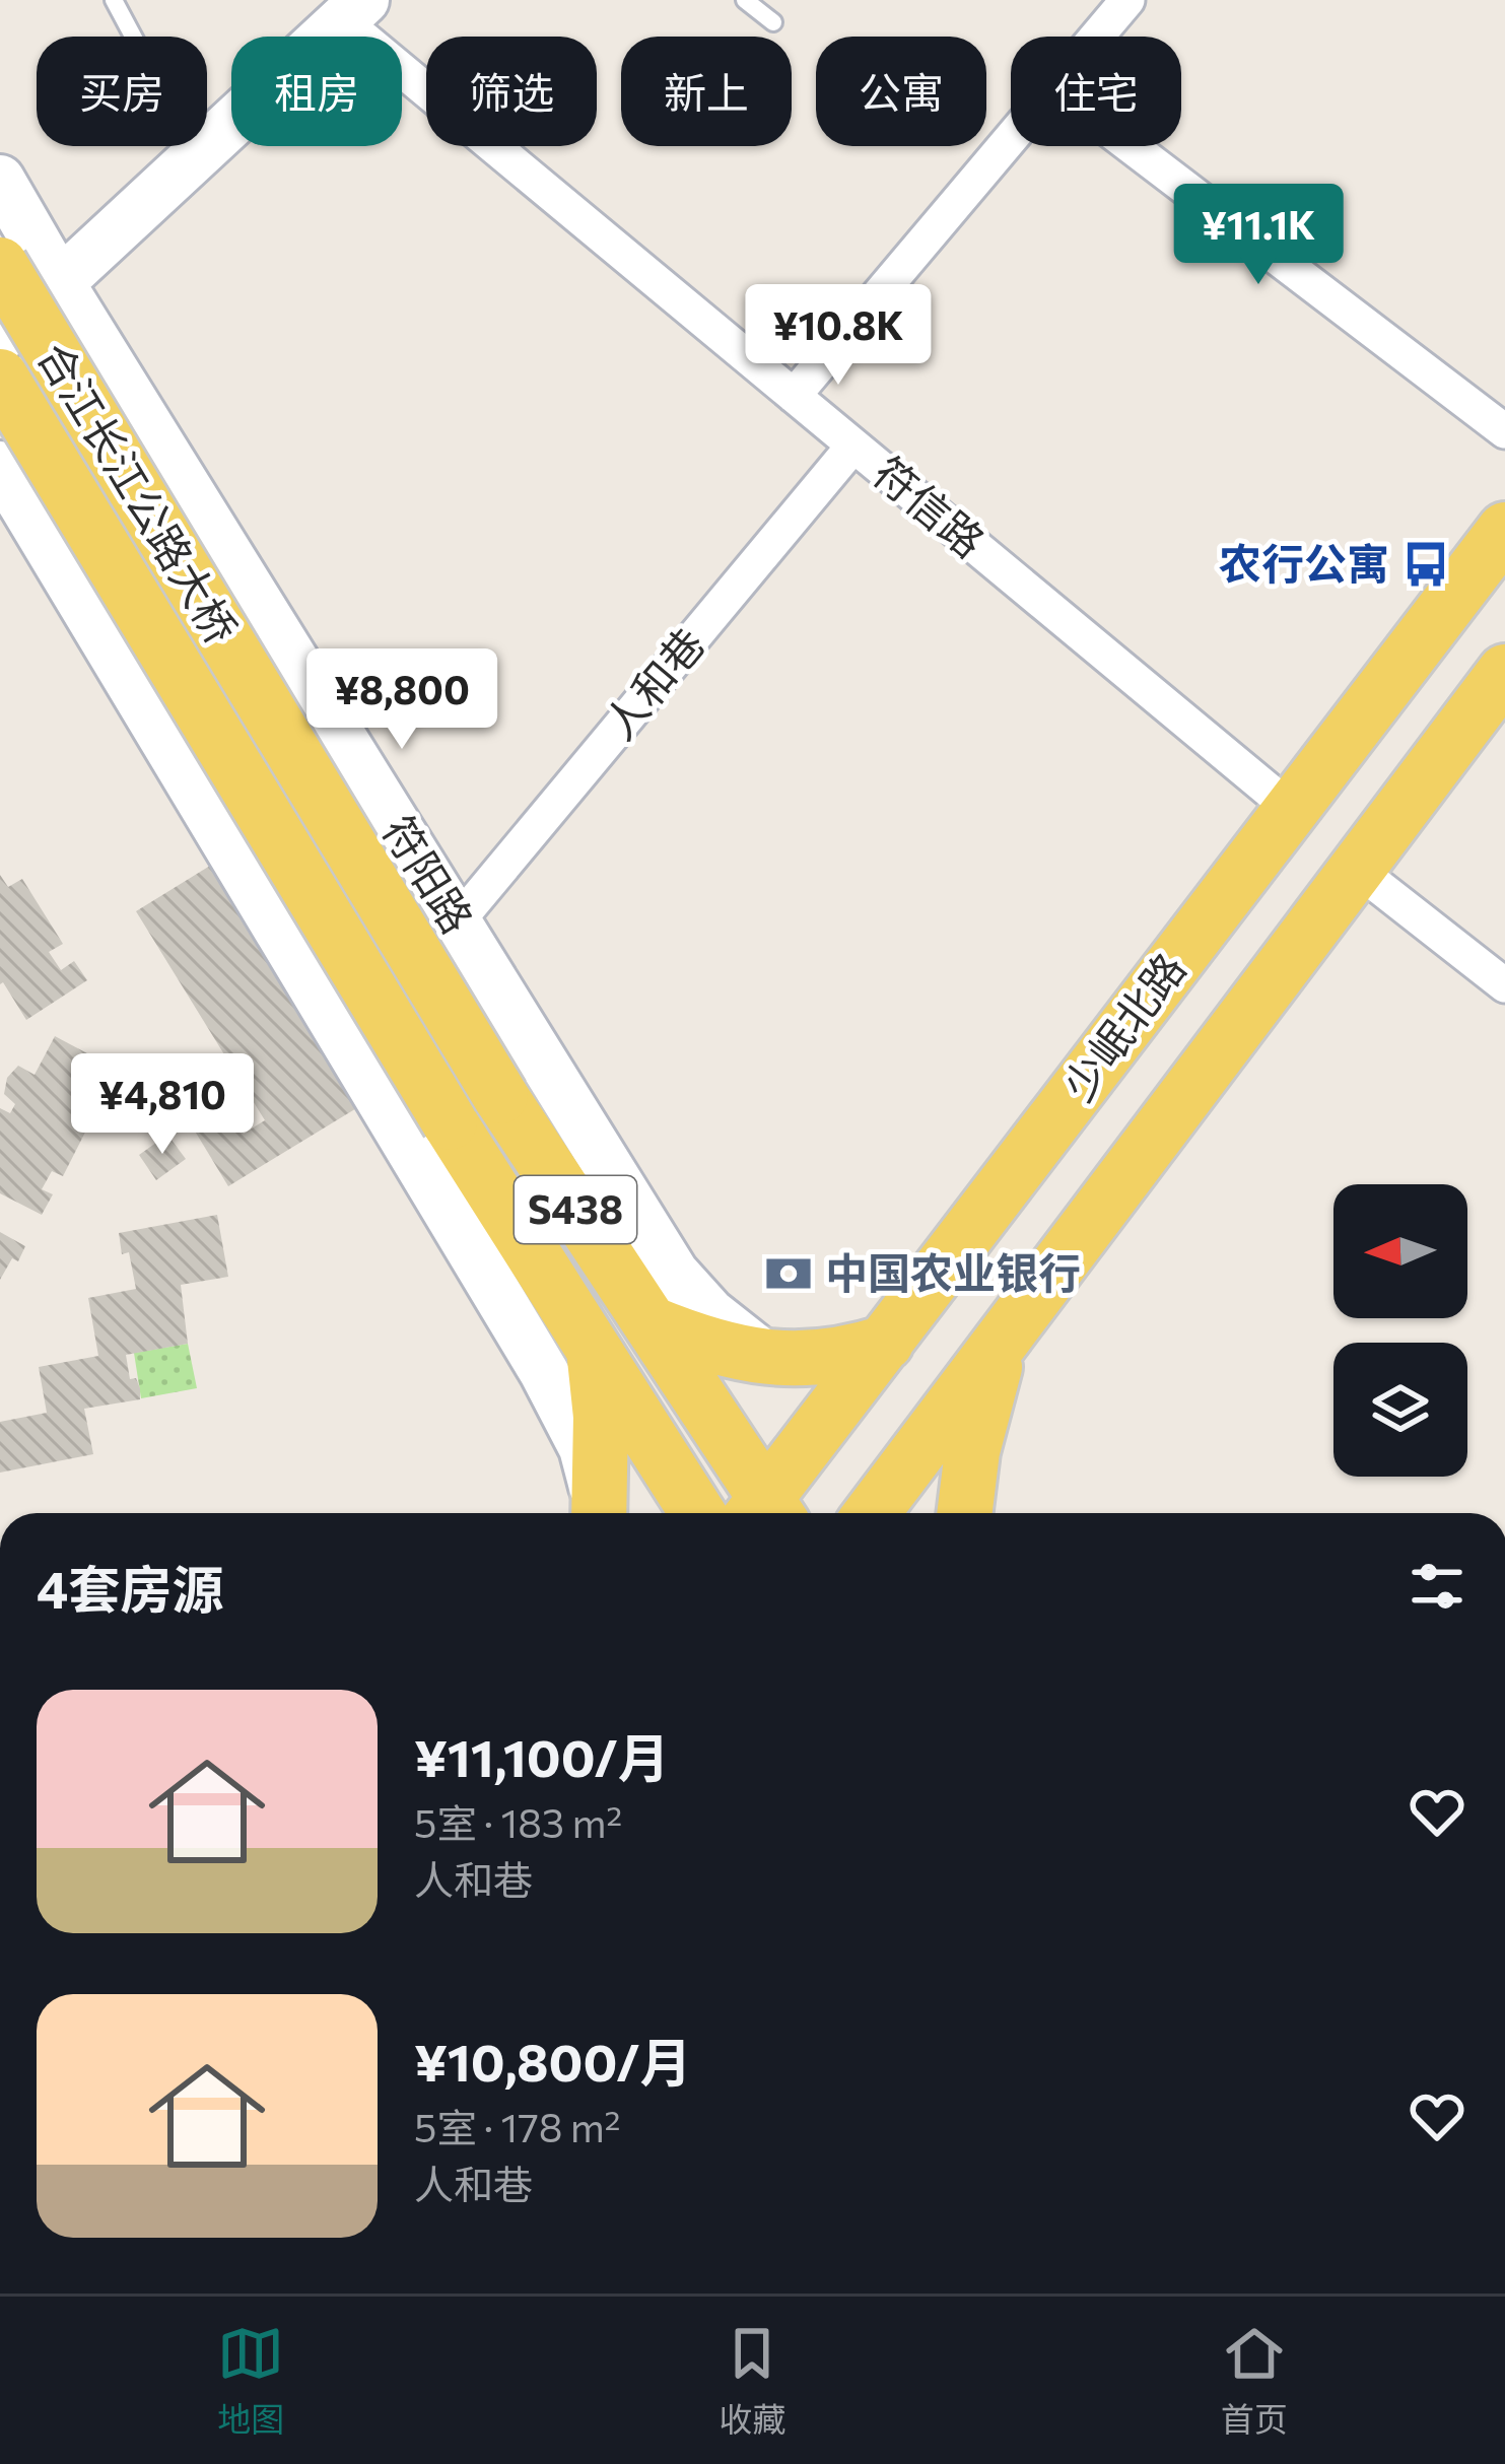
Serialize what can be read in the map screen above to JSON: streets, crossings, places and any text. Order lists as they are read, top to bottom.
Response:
{
  "streets": {
    "main road": ["合江长江公路大桥", "少岷北路", "S438"],
    "street": ["符信路", "人和巷", "符阳路"]
  },
  "crossings": [
    ["合江长江公路大桥", "S438"],
    ["符信路", "人和巷"],
    ["符信路", "少岷北路"],
    ["人和巷", "符阳路"]
  ],
  "places": {
    "bus stop": ["农行公寓"],
    "bank": ["中国农业银行"]
  },
  "north": "left",
  "page": {
    "chip": [
      "买房",
      "租房",
      "筛选",
      "新上",
      "公寓",
      "住宅"
    ],
    "price": [
      "¥11.1K",
      "¥10.8K",
      "¥8,800",
      "¥4,810"
    ],
    "heading": "4套房源",
    "list": [
      {
        "name": "¥11,100/月",
        "note": "5室 · 183 m² · 人和巷"
      },
      {
        "name": "¥10,800/月",
        "note": "5室 · 178 m² · 人和巷"
      }
    ],
    "tabs": ["地图", "收藏", "首页"]
  }
}
